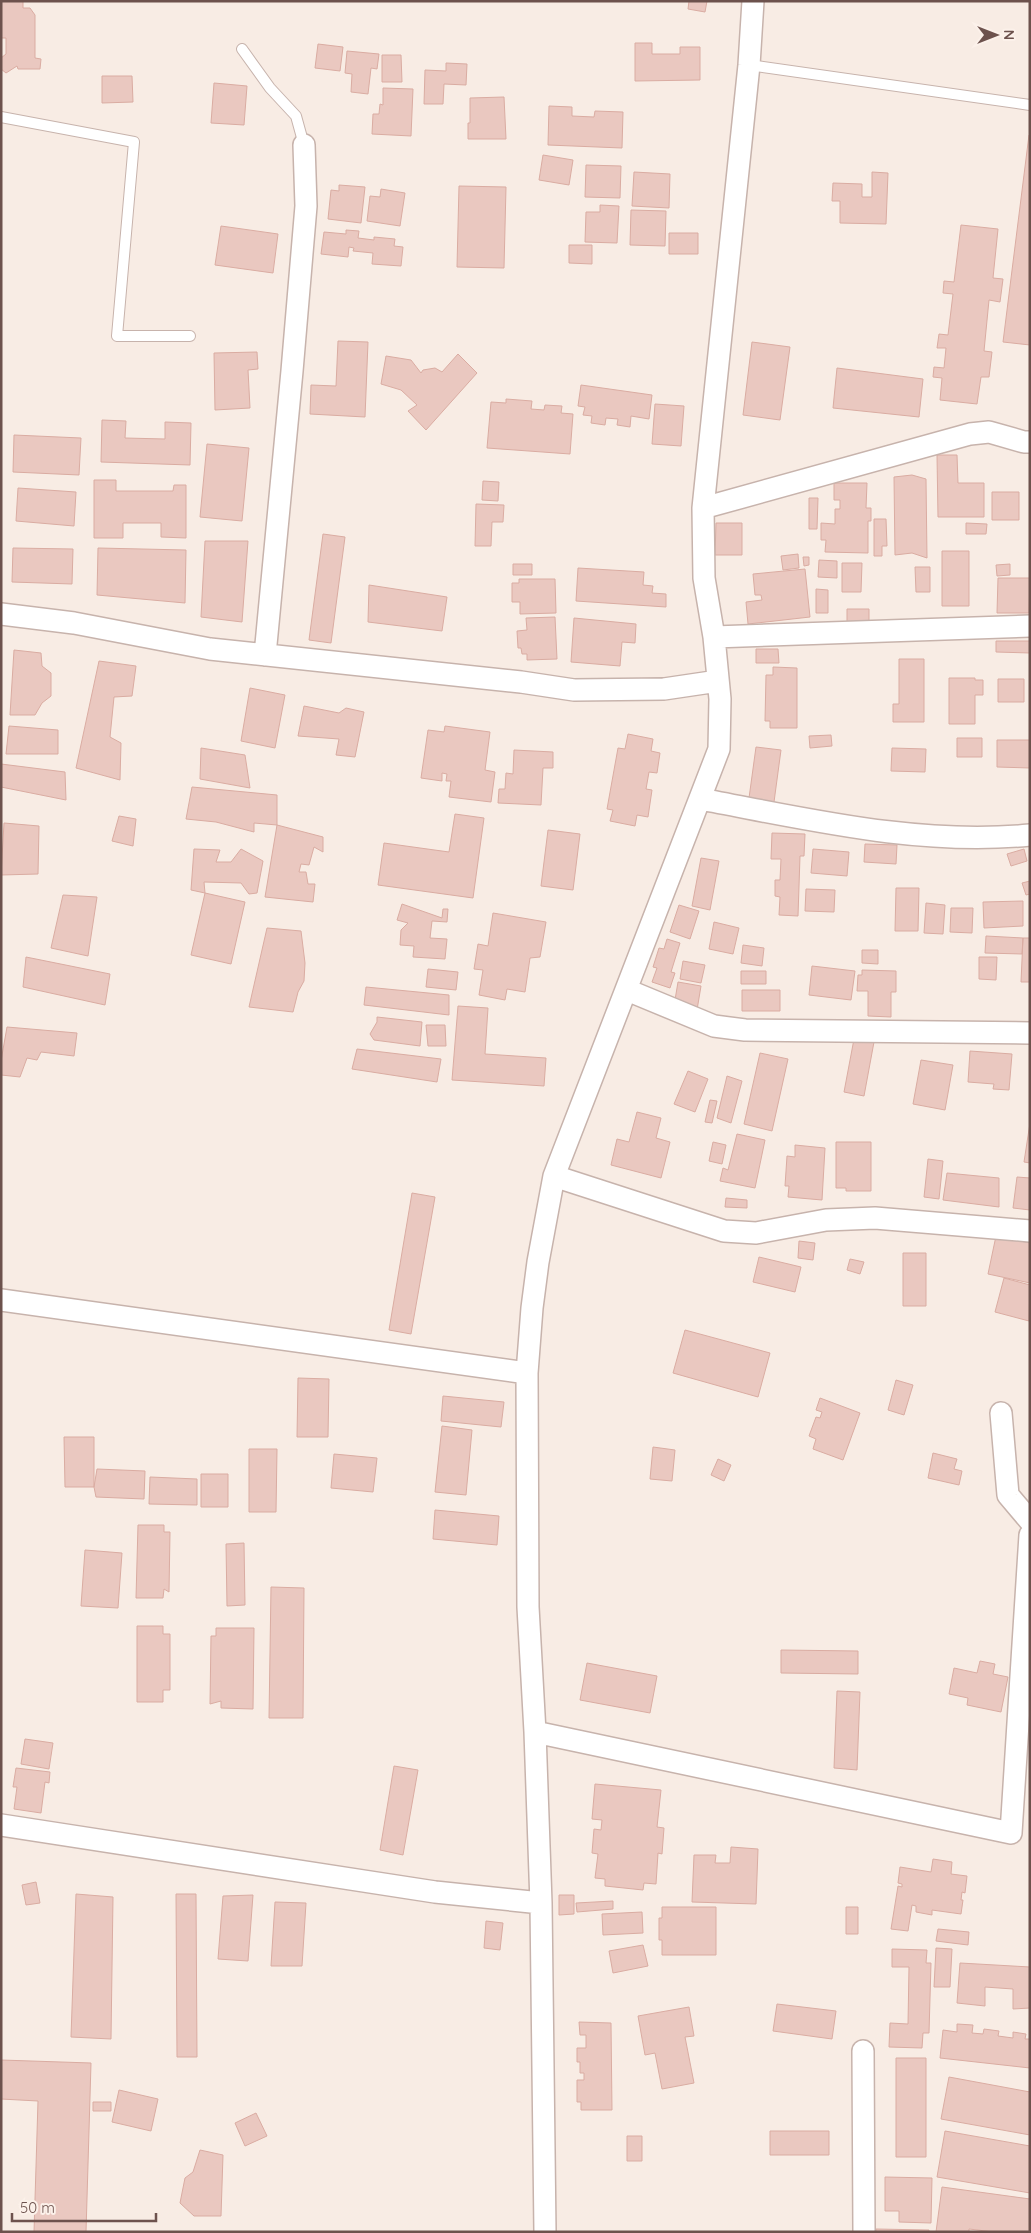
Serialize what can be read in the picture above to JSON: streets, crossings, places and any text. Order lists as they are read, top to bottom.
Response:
{
  "scale_bar": "50 m",
  "north": "right"
}
